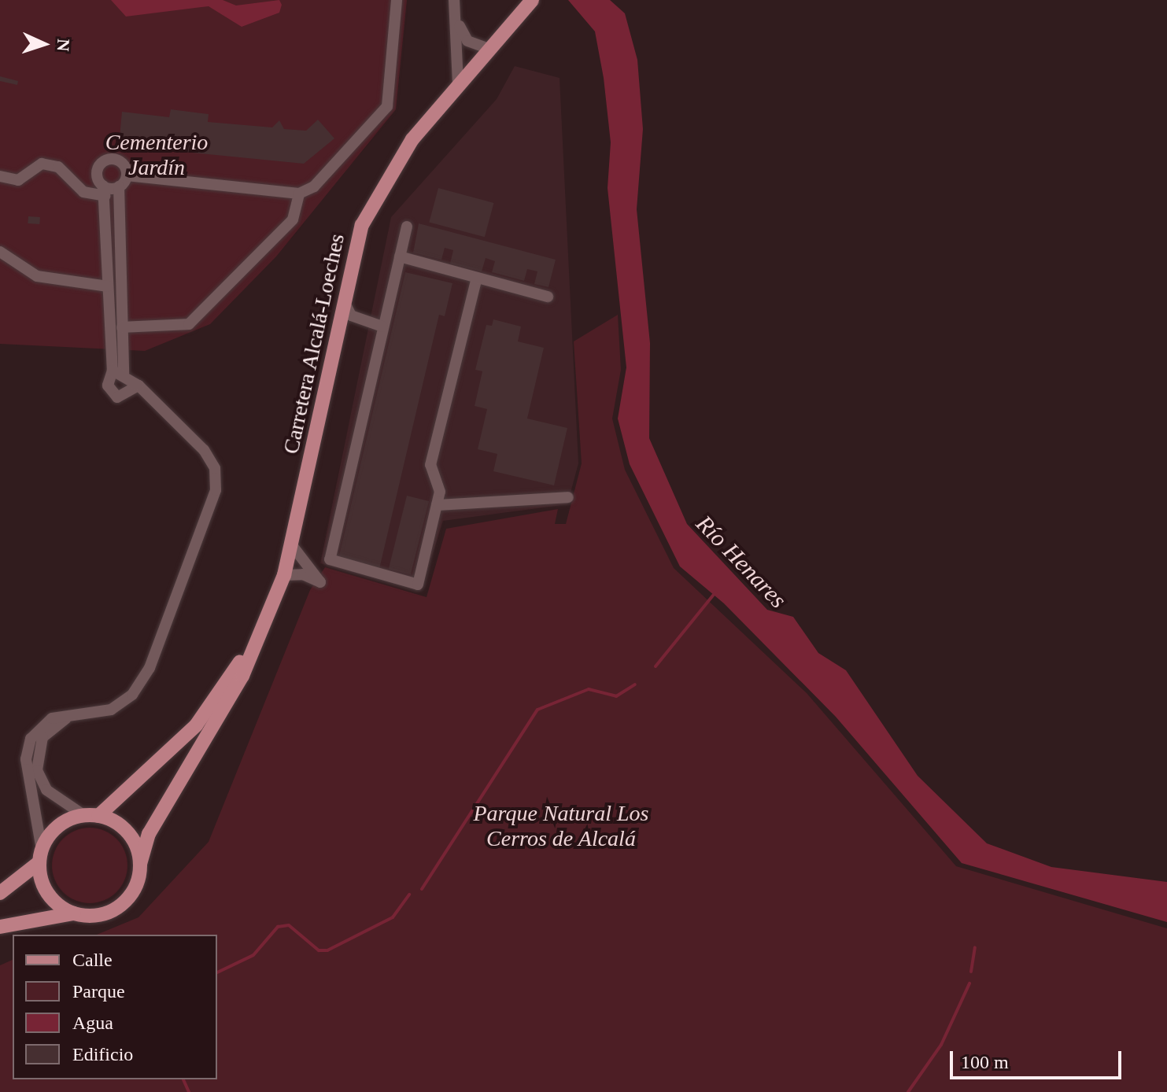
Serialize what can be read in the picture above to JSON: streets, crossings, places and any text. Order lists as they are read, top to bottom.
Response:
{
  "streets": {
    "main road": ["Carretera Alcalá-Loeches"]
  },
  "water": ["Río Henares"],
  "parks": ["Cementerio Jardín", "Parque Natural Los Cerros de Alcalá"],
  "legend": [
    "Calle",
    "Parque",
    "Agua",
    "Edificio"
  ],
  "scale_bar": "100 m",
  "north": "right"
}
